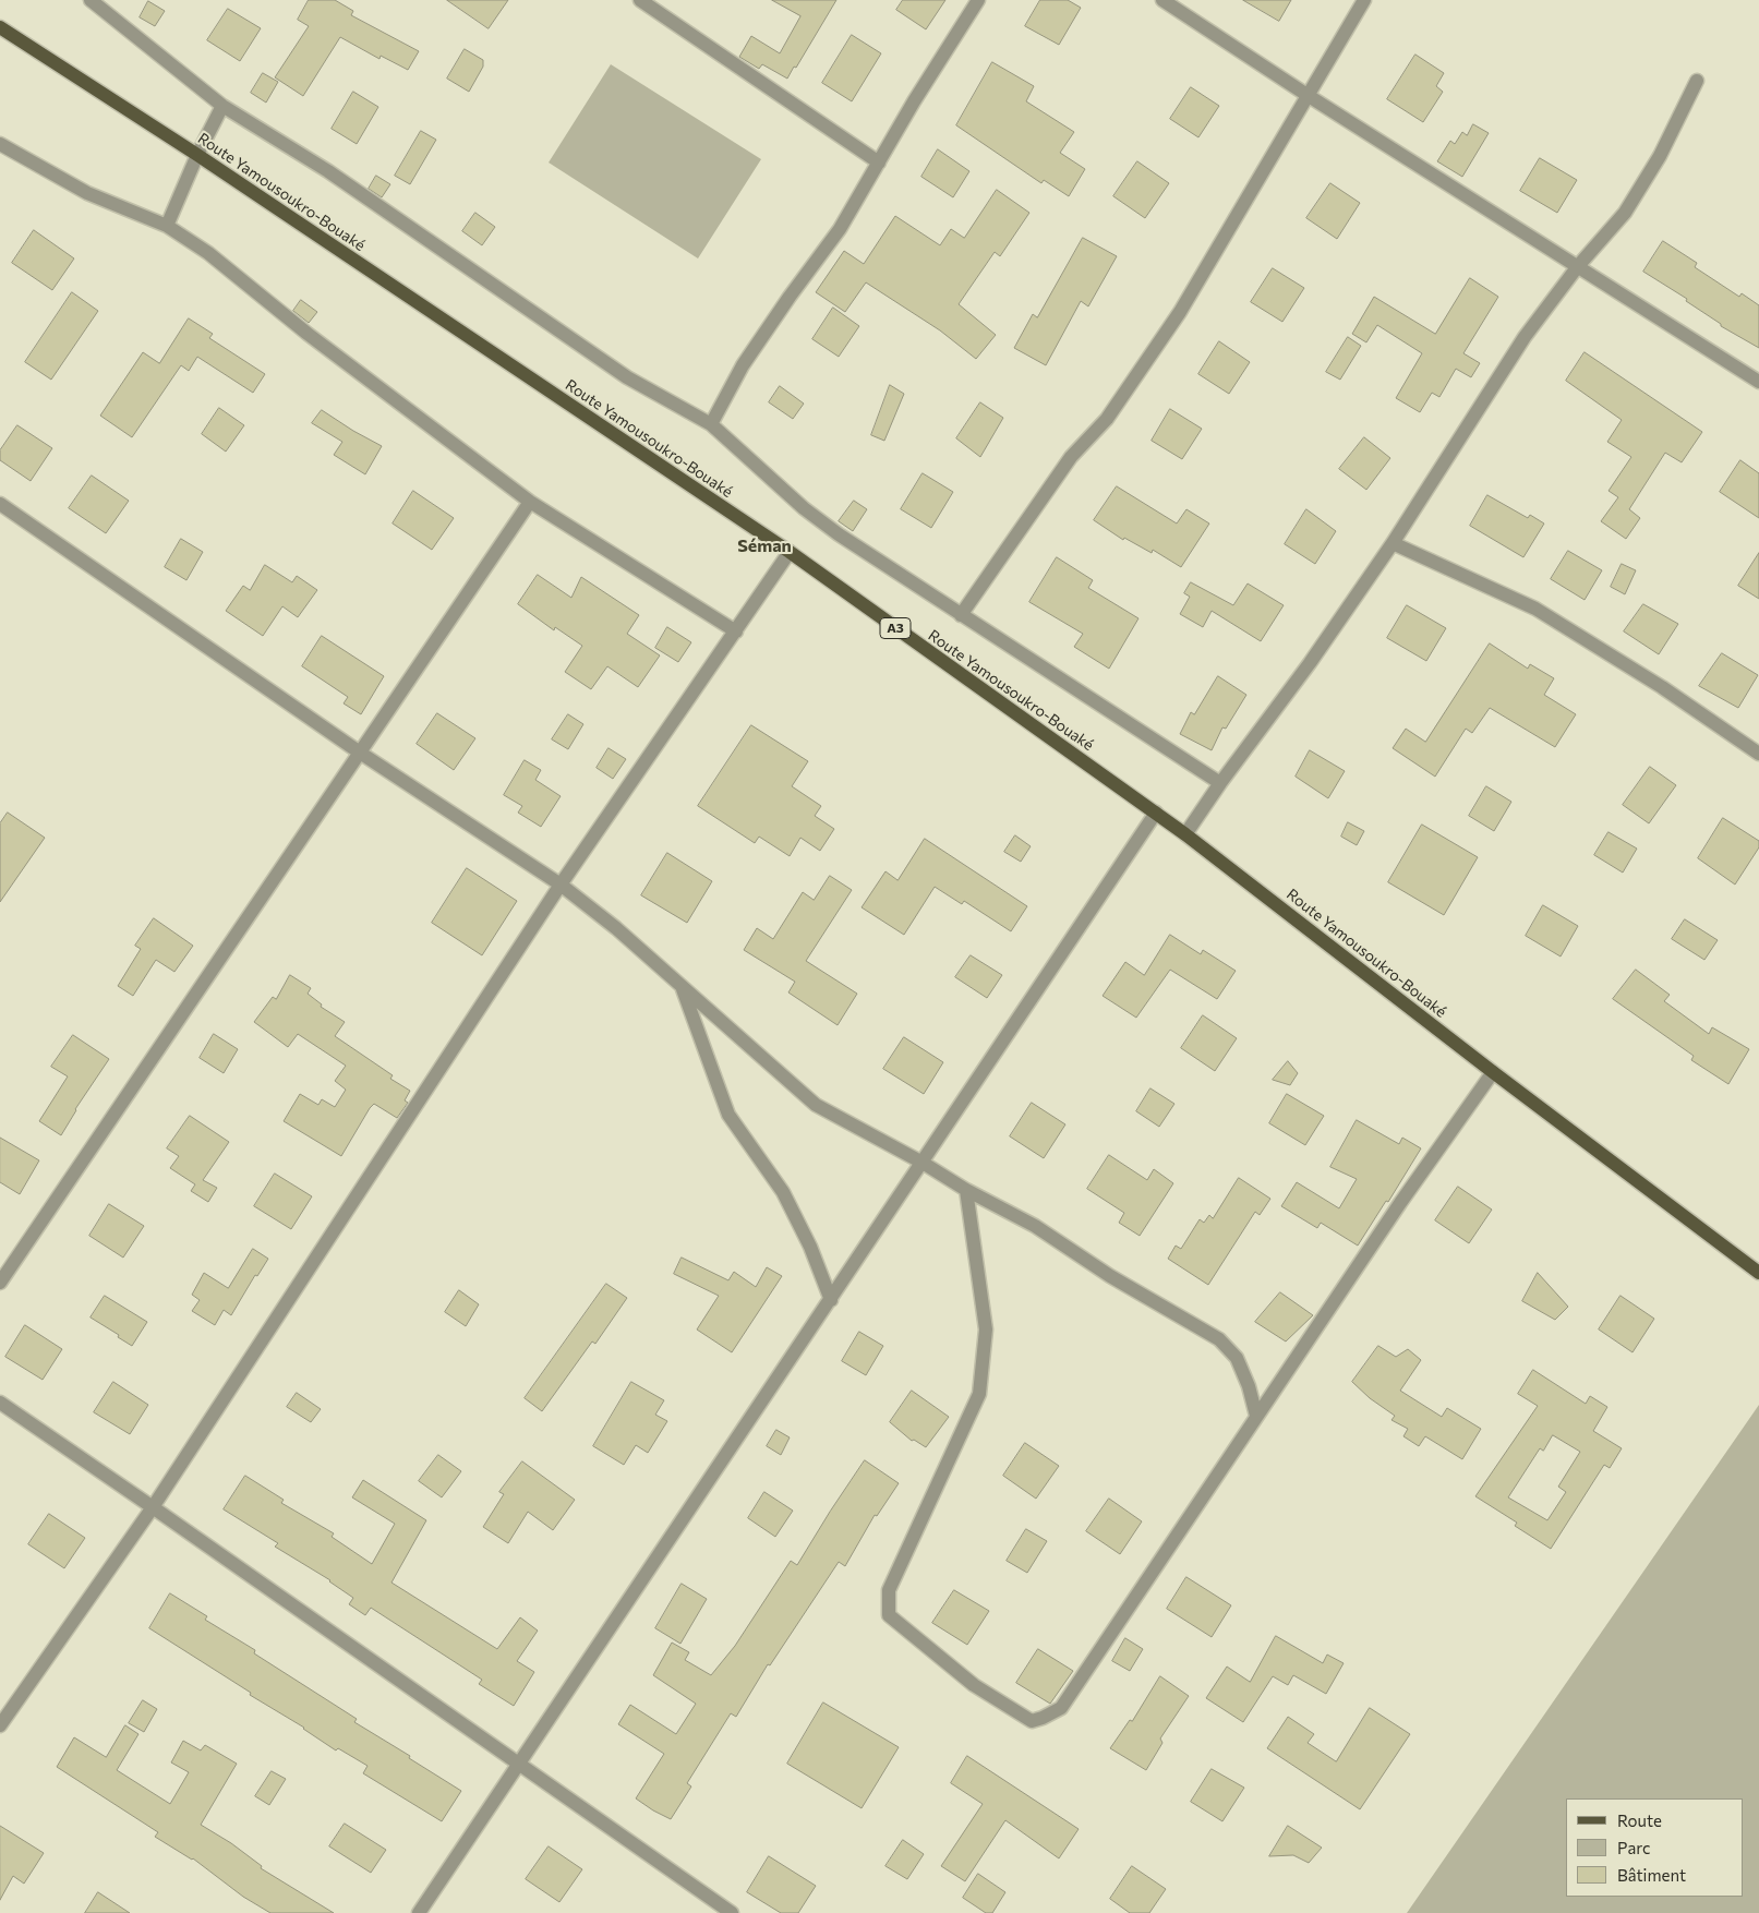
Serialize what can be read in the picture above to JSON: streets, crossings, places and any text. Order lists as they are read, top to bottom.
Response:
{
  "streets": {
    "main road": ["Route Yamousoukro-Bouaké", "A3"]
  },
  "districts": ["Séman"],
  "legend": ["Route", "Parc", "Bâtiment"]
}
